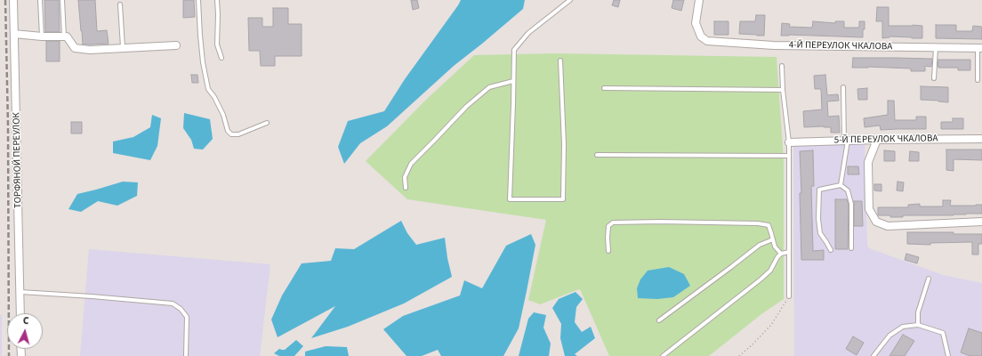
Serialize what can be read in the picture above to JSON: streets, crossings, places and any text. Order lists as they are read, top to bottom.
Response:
{
  "streets": {
    "street": ["4-Й ПЕРЕУЛОК ЧКАЛОВА", "5-Й ПЕРЕУЛОК ЧКАЛОВА", "ТОРФЯНОЙ ПЕРЕУЛОК"]
  },
  "north": "top"
}
